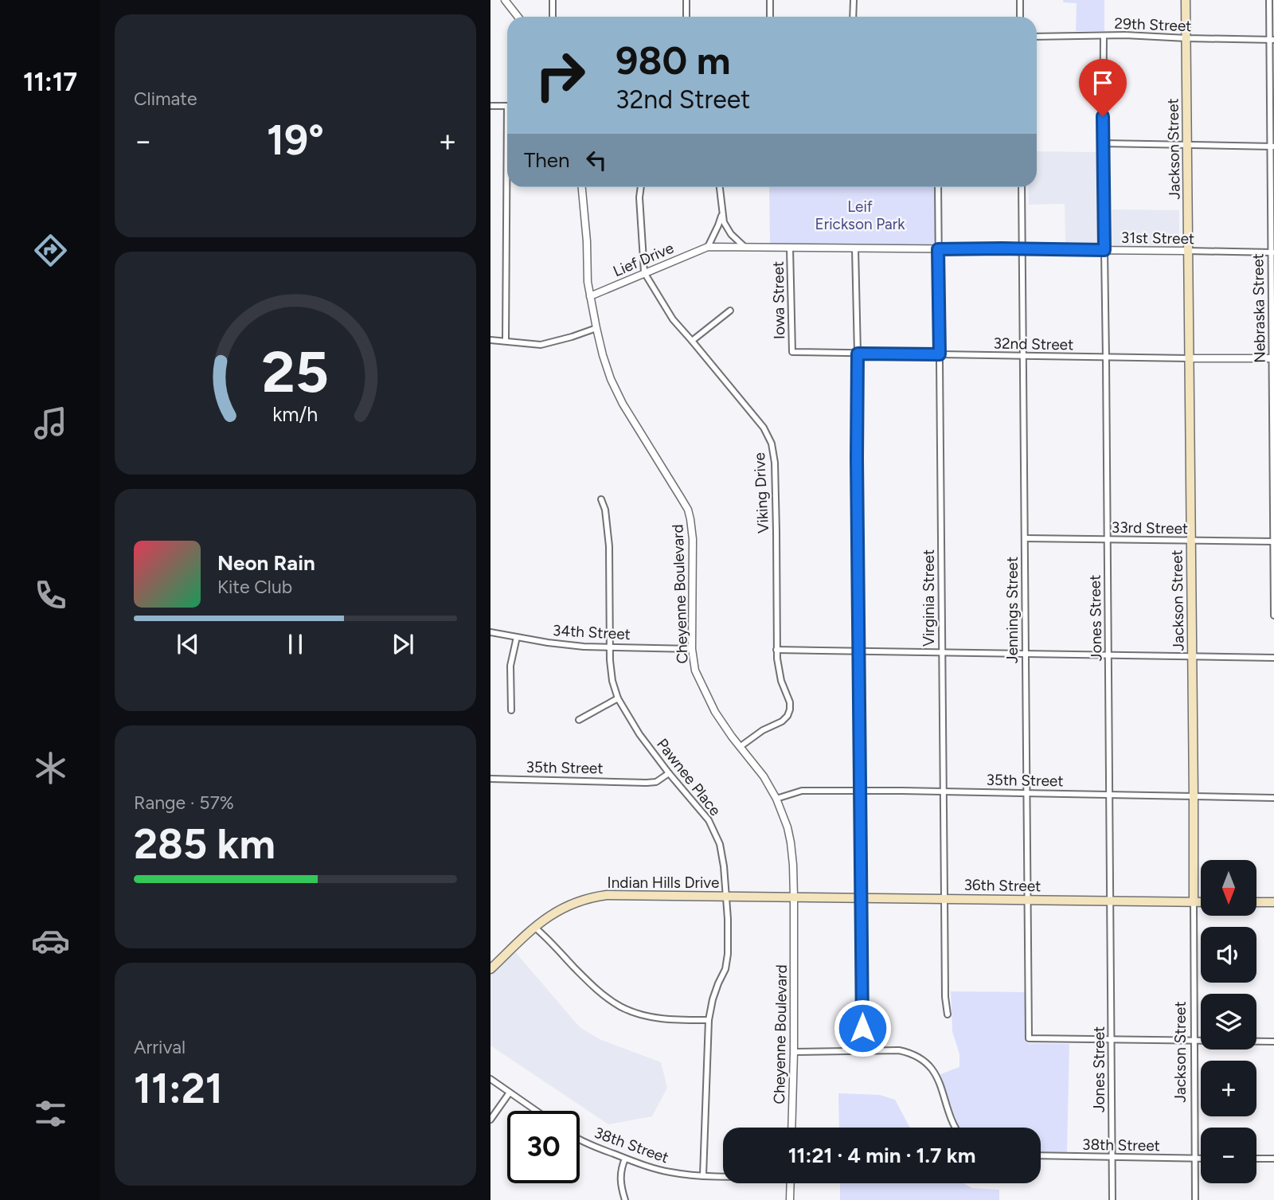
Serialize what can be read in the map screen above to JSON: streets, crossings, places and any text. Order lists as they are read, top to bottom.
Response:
{
  "streets": {
    "main road": ["Jackson Street", "Indian Hills Drive", "36th Street"],
    "street": [
      "29th Street",
      "31st Street",
      "Lief Drive",
      "Iowa Street",
      "Nebraska Street",
      "32nd Street",
      "Viking Drive",
      "33rd Street",
      "Cheyenne Boulevard",
      "Virginia Street",
      "Jennings Street",
      "Jones Street",
      "34th Street",
      "35th Street",
      "Pawnee Place",
      "38th Street"
    ]
  },
  "crossings": [
    ["29th Street", "Jackson Street"],
    ["29th Street", "Nebraska Street"],
    ["29th Street", "Jones Street"],
    ["Jackson Street", "31st Street"],
    ["Jackson Street", "32nd Street"],
    ["Jackson Street", "33rd Street"],
    ["Jackson Street", "35th Street"],
    ["Jackson Street", "36th Street"],
    ["Jackson Street", "38th Street"],
    ["31st Street", "Lief Drive"],
    ["31st Street", "Iowa Street"],
    ["31st Street", "Nebraska Street"],
    ["31st Street", "Virginia Street"],
    ["31st Street", "Jennings Street"],
    ["31st Street", "Jones Street"],
    ["Lief Drive", "Viking Drive"],
    ["Lief Drive", "Cheyenne Boulevard"],
    ["Iowa Street", "32nd Street"],
    ["Nebraska Street", "32nd Street"],
    ["Nebraska Street", "33rd Street"],
    ["32nd Street", "Virginia Street"],
    ["32nd Street", "Jennings Street"],
    ["32nd Street", "Jones Street"],
    ["Viking Drive", "Cheyenne Boulevard"],
    ["33rd Street", "Jennings Street"],
    ["33rd Street", "Jones Street"],
    ["Cheyenne Boulevard", "34th Street"],
    ["Cheyenne Boulevard", "35th Street"],
    ["Cheyenne Boulevard", "Indian Hills Drive"],
    ["Cheyenne Boulevard", "36th Street"],
    ["Virginia Street", "35th Street"],
    ["Virginia Street", "36th Street"],
    ["Jennings Street", "Jones Street"],
    ["Jennings Street", "35th Street"],
    ["Jennings Street", "36th Street"],
    ["Jones Street", "35th Street"],
    ["Jones Street", "36th Street"],
    ["Jones Street", "38th Street"],
    ["34th Street", "Pawnee Place"],
    ["35th Street", "Pawnee Place"],
    ["Pawnee Place", "Indian Hills Drive"],
    ["Pawnee Place", "38th Street"],
    ["Indian Hills Drive", "36th Street"]
  ],
  "parks": ["Leif Erickson Park"],
  "north": "bottom",
  "page": {
    "tabs": "11:17",
    "tile": [
      "Climate",
      ["Range · 57%", "285 km"],
      ["Arrival", "11:21"]
    ],
    "turn": ["980 m", "32nd Street"],
    "heat": ["−", "19°", "+"],
    "then": "Then",
    "song": ["Neon Rain", "Kite Club"],
    "map_buttons": ["+", "−"],
    "limit": "30",
    "trip": "11:21 · 4 min · 1.7 km",
    "gauge": ["25", "km/h"]
  }
}
